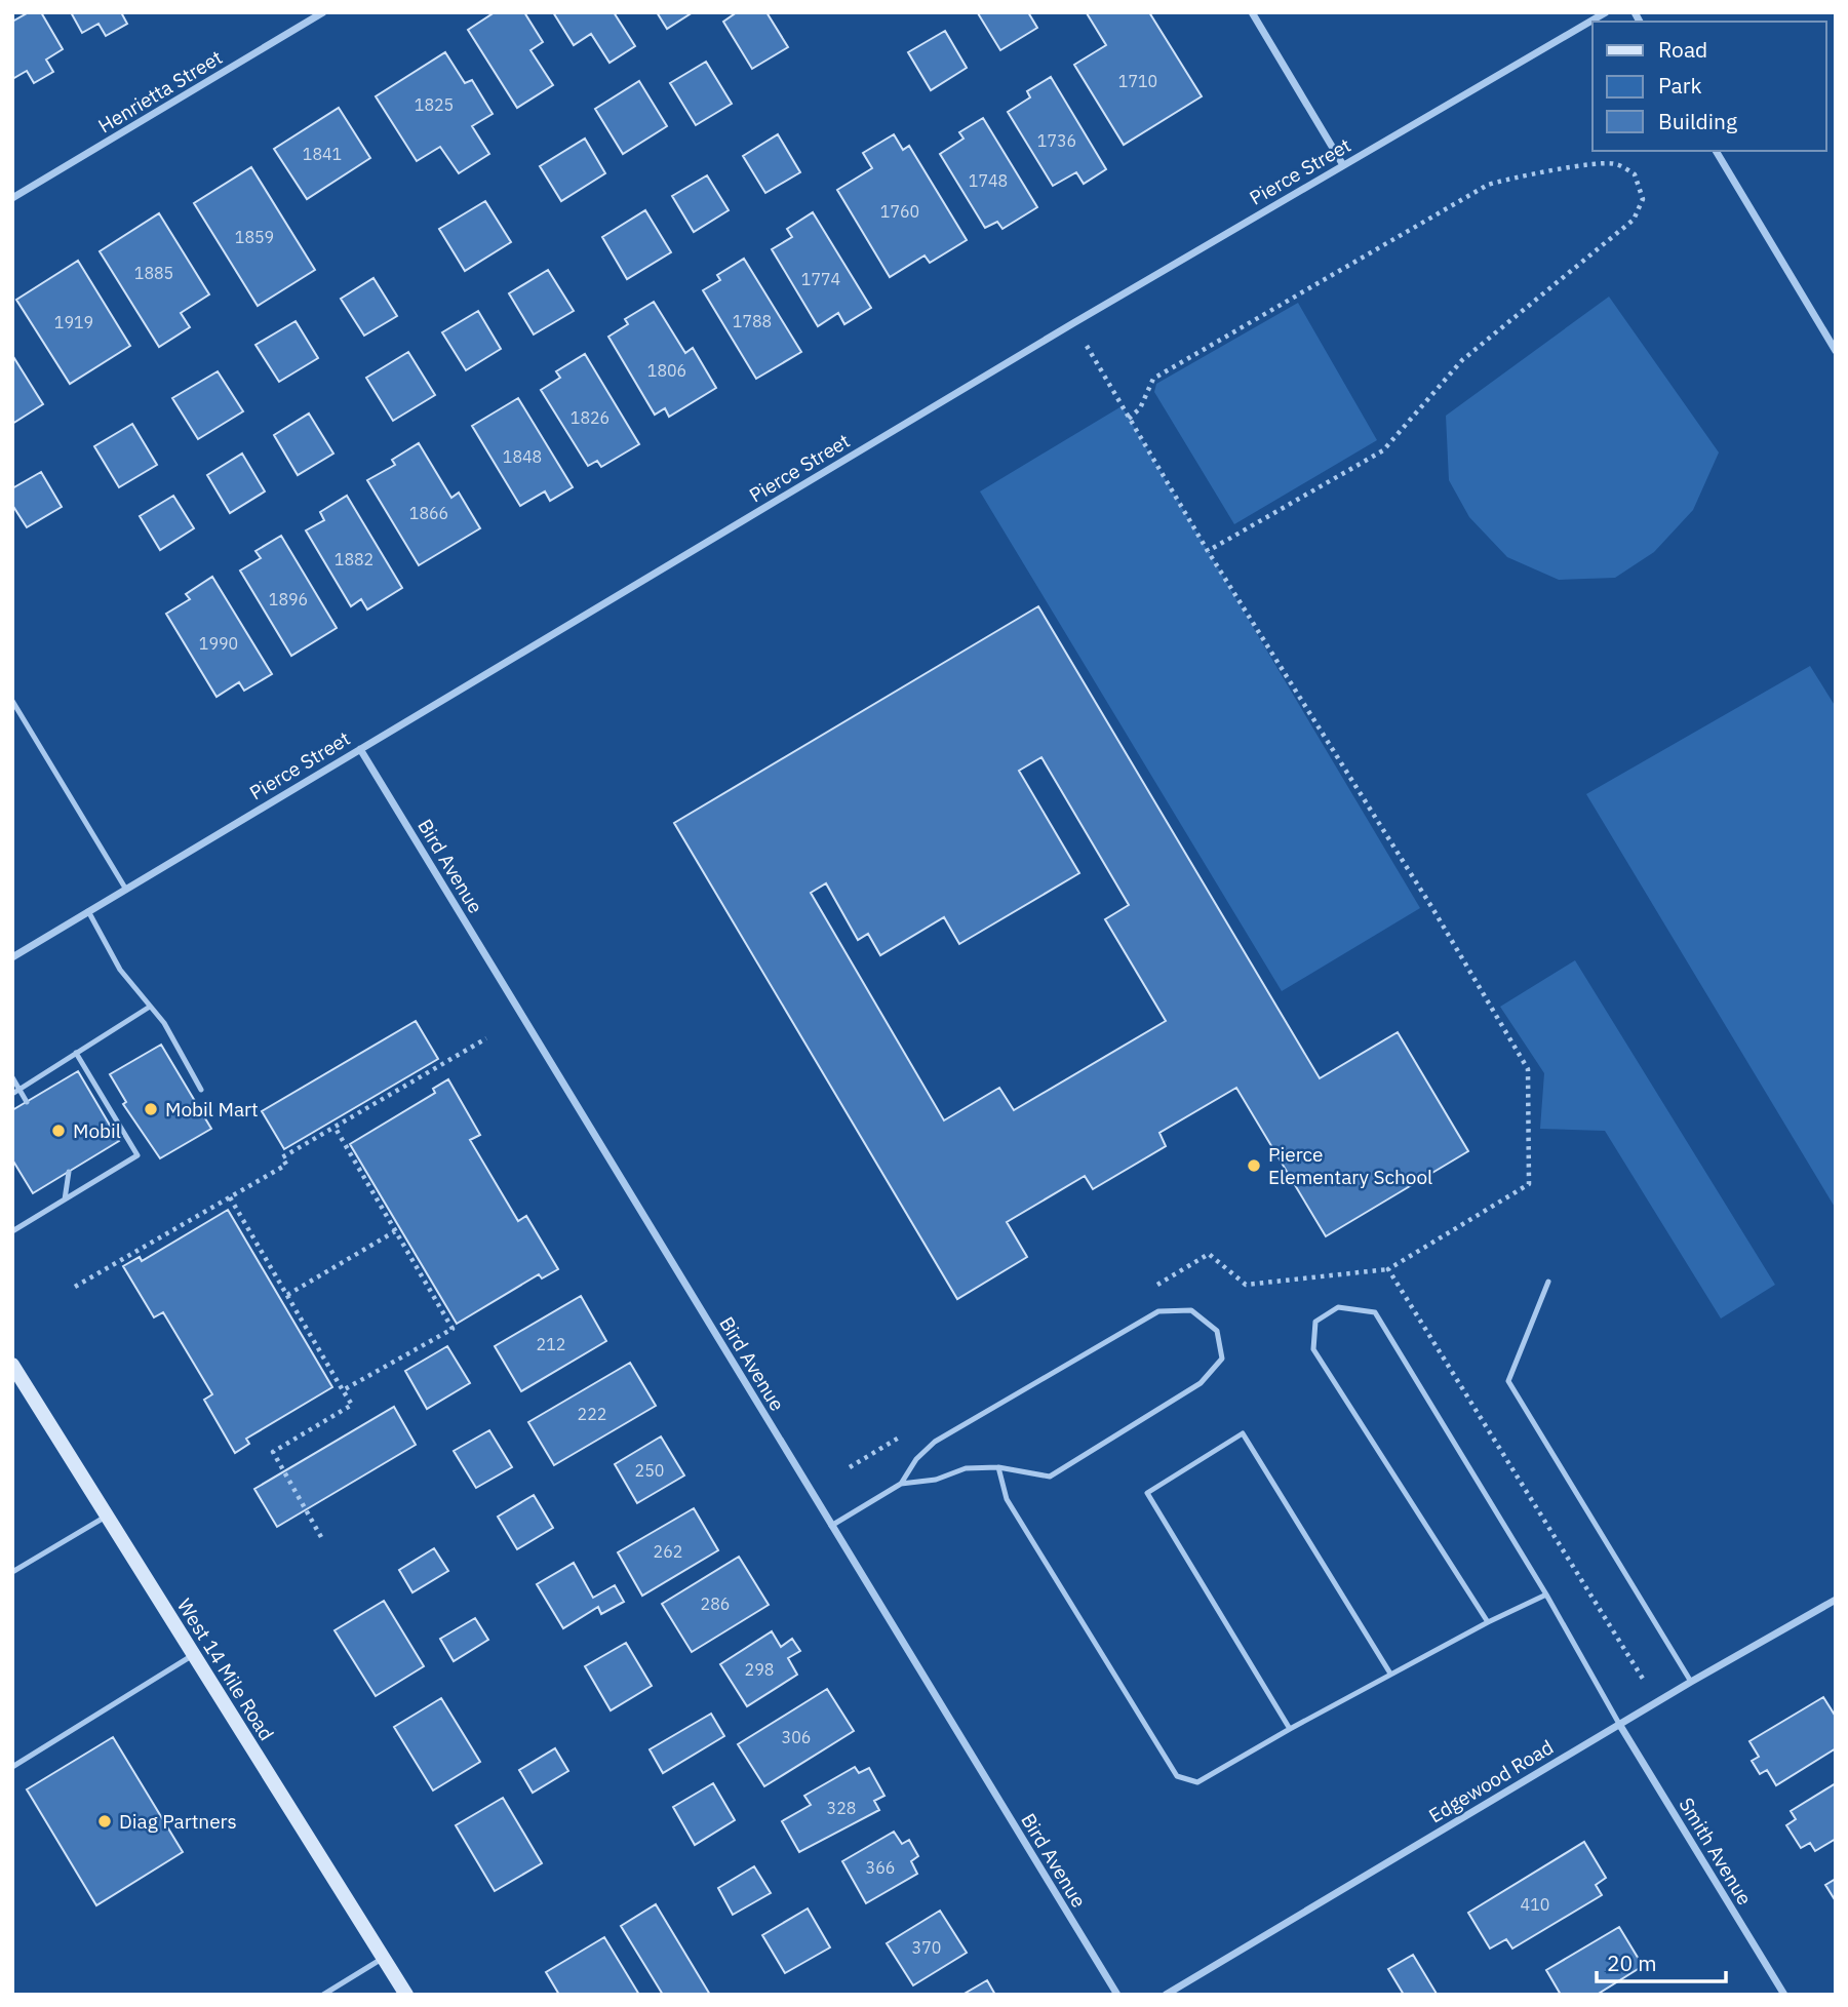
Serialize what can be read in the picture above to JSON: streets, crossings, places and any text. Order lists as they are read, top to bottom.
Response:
{
  "streets": {
    "main road": ["West 14 Mile Road"],
    "street": [
      "Henrietta Street",
      "Pierce Street",
      "Bird Avenue",
      "Edgewood Road",
      "Smith Avenue"
    ]
  },
  "crossings": [
    ["Pierce Street", "Bird Avenue"],
    ["Edgewood Road", "Smith Avenue"]
  ],
  "places": [
    "Mobil Mart",
    "Mobil",
    "Pierce Elementary School",
    "Diag Partners"
  ],
  "house_numbers": [
    "1710",
    "1825",
    "1736",
    "1841",
    "1748",
    "1760",
    "1859",
    "1885",
    "1774",
    "1788",
    "1919",
    "1806",
    "1826",
    "1848",
    "1866",
    "1882",
    "1896",
    "1990",
    "212",
    "222",
    "250",
    "262",
    "286",
    "298",
    "306",
    "328",
    "366",
    "410",
    "370"
  ],
  "legend": ["Road", "Park", "Building"],
  "scale_bar": "20 m"
}
